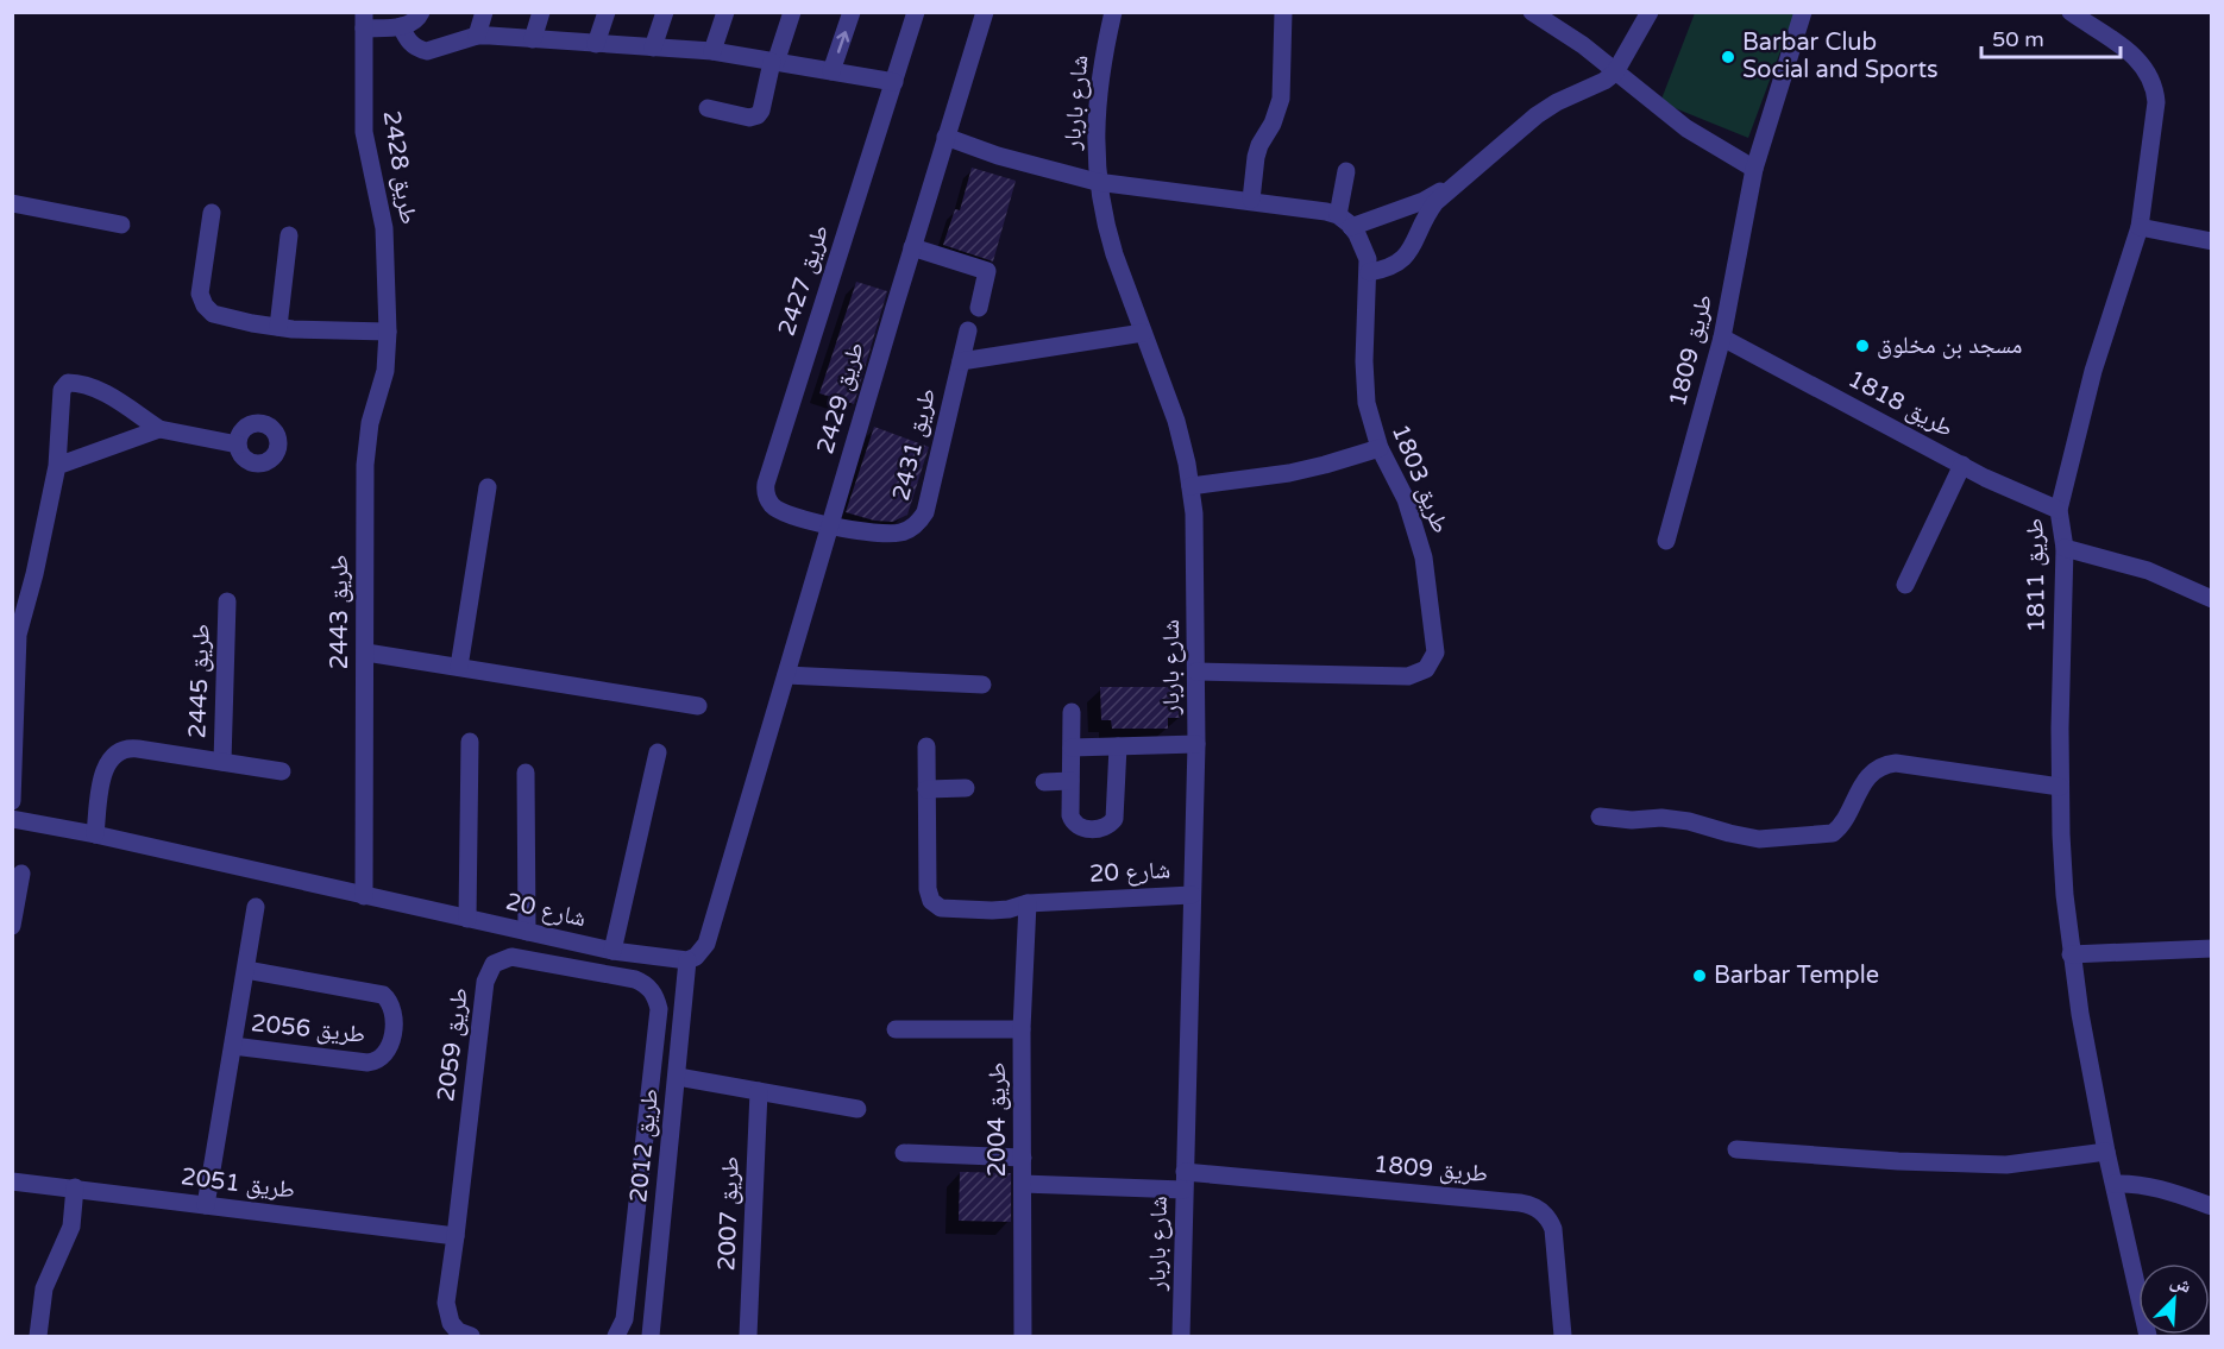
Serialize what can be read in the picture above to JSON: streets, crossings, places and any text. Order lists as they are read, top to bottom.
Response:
{
  "streets": {
    "street": [
      "شارع باربار",
      "طريق 2428",
      "طريق 2427",
      "طريق 1809",
      "طريق 2429",
      "طريق 1818",
      "طريق 2431",
      "طريق 1803",
      "طريق 1811",
      "طريق 2443",
      "طريق 2445",
      "شارع 20",
      "طريق 2056",
      "طريق 2059",
      "طريق 2004",
      "طريق 2012",
      "طريق 2051",
      "طريق 2007"
    ]
  },
  "crossings": [
    ["شارع باربار", "طريق 1809"],
    ["شارع باربار", "طريق 1803"],
    ["شارع باربار", "شارع 20"],
    ["طريق 2428", "طريق 2443"],
    ["طريق 2427", "طريق 2429"],
    ["طريق 2427", "طريق 2431"],
    ["طريق 1809", "طريق 1818"],
    ["طريق 1809", "طريق 2004"],
    ["طريق 2429", "طريق 2431"],
    ["طريق 1818", "طريق 1811"],
    ["طريق 2443", "شارع 20"],
    ["شارع 20", "طريق 2004"],
    ["شارع 20", "طريق 2012"],
    ["طريق 2056", "طريق 2051"],
    ["طريق 2059", "طريق 2051"]
  ],
  "places": ["Barbar Club Social and Sports", "مسجد بن مخلوق", "Barbar Temple"],
  "scale_bar": "50 m",
  "north": "top right"
}
